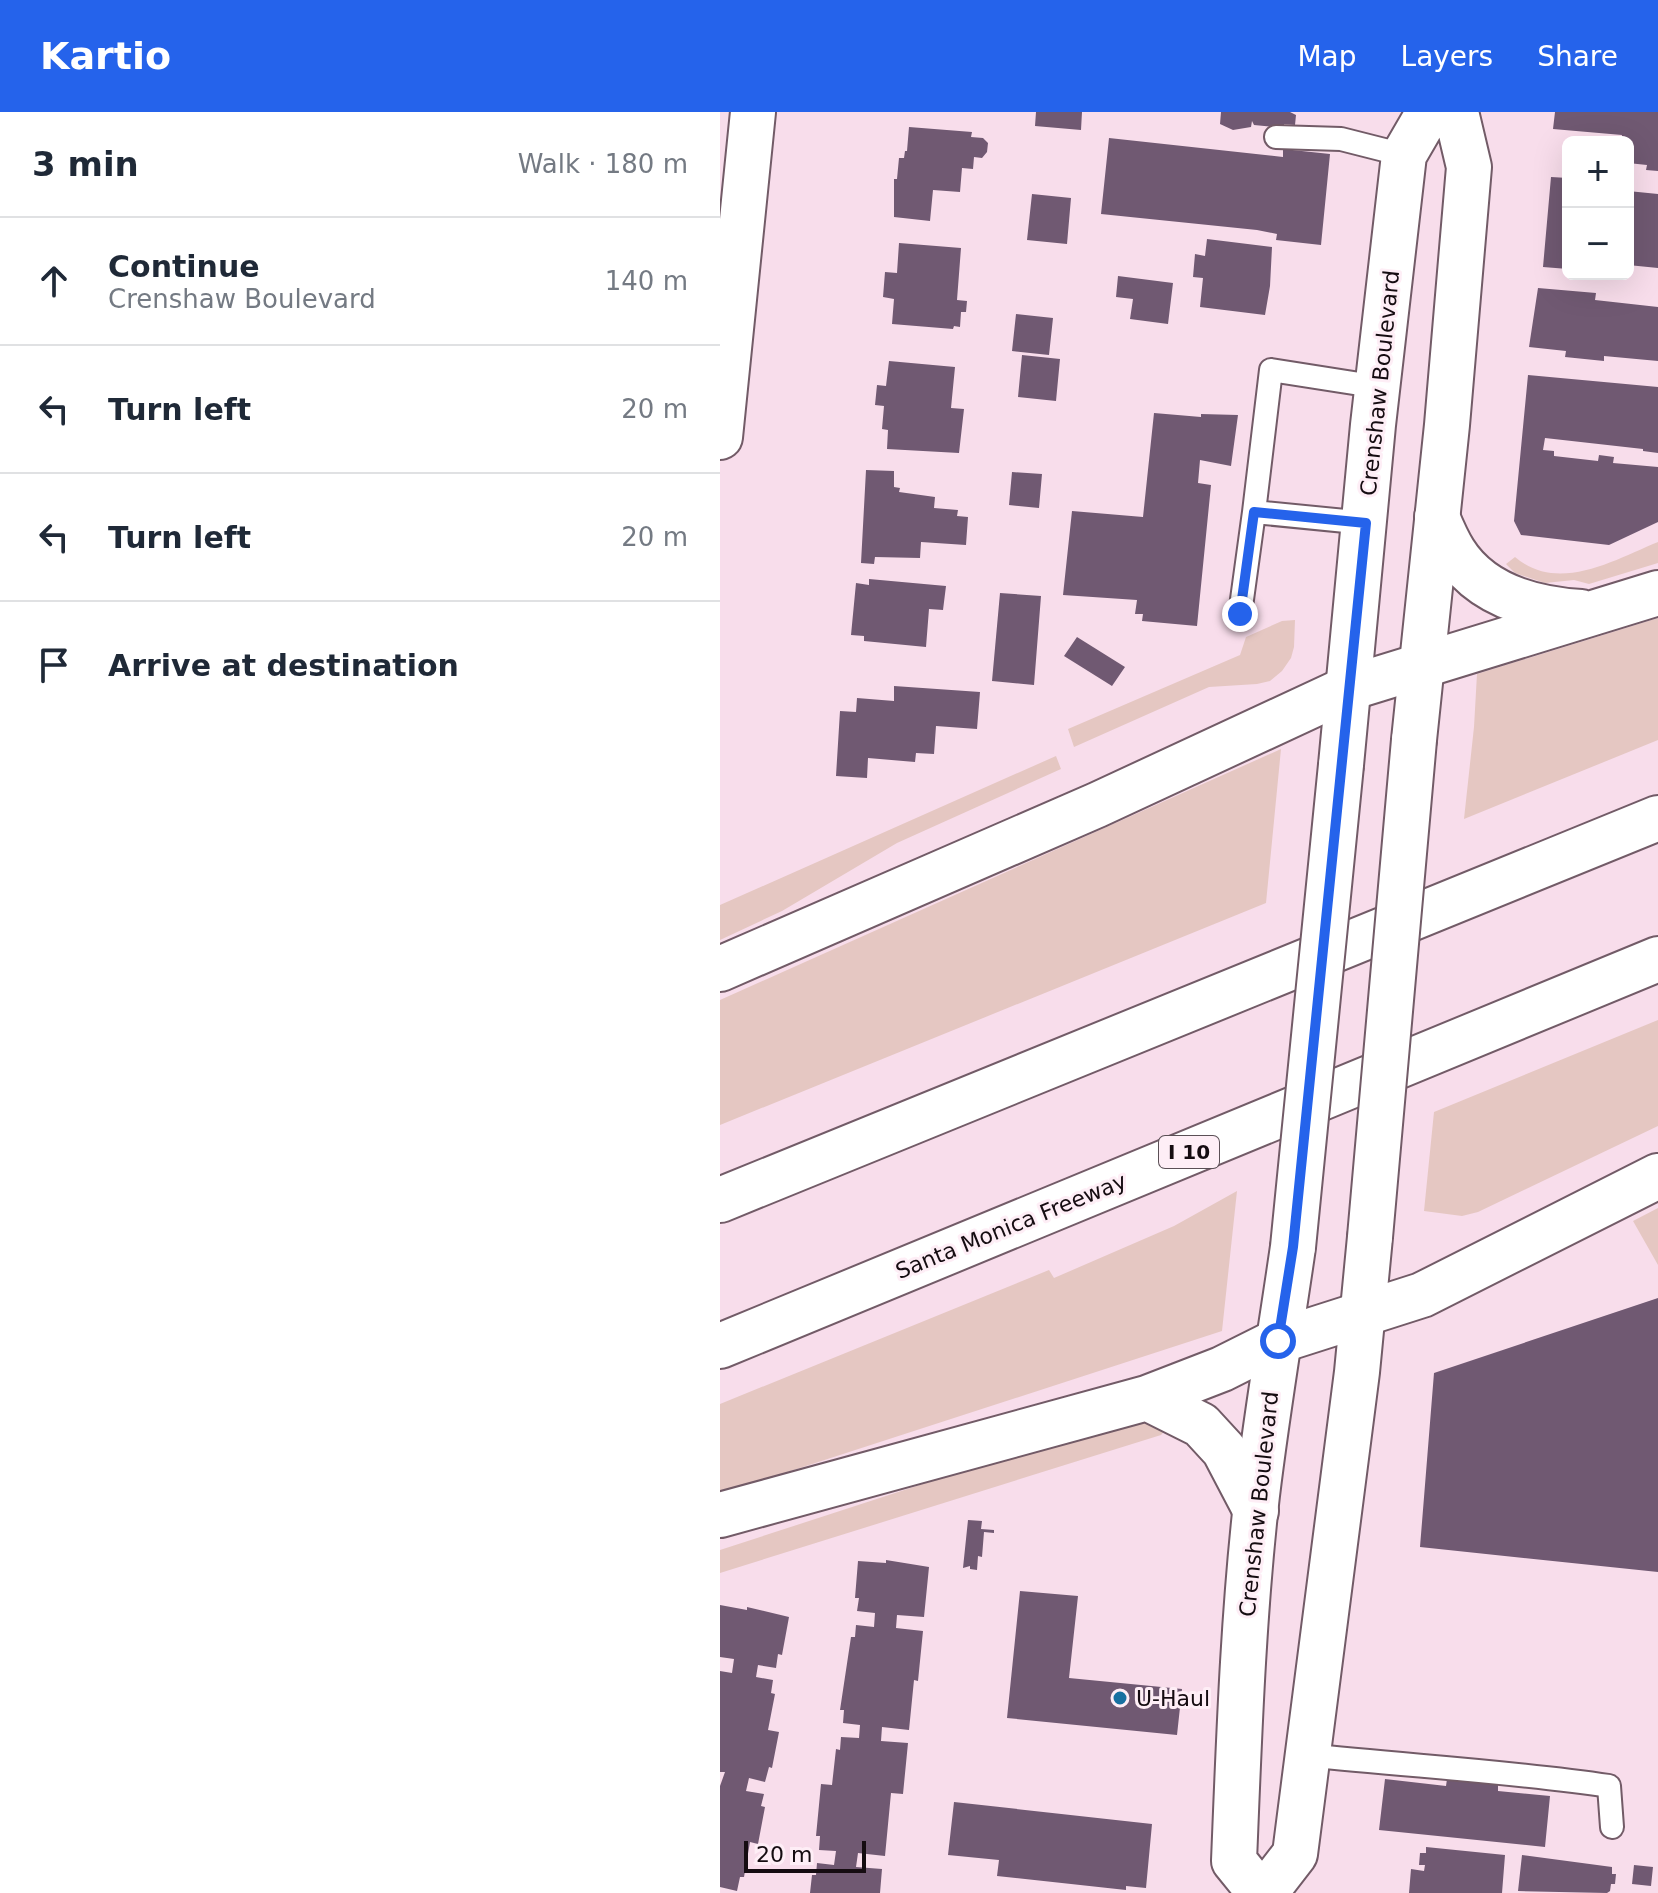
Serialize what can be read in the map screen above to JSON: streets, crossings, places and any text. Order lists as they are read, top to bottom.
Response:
{
  "streets": {
    "main road": ["Crenshaw Boulevard", "I 10", "Santa Monica Freeway"]
  },
  "places": ["U-Haul"],
  "scale_bar": "20 m",
  "page": {
    "header": "Kartio",
    "nav": ["Map", "Layers", "Share"],
    "heading": ["3 min", "Walk · 180 m"],
    "map_buttons": ["+", "−"],
    "list": [
      ["Continue", "Crenshaw Boulevard", "140 m"],
      ["Turn left", "20 m"],
      ["Turn left", "20 m"],
      "Arrive at destination"
    ],
    "scale": "20 m"
  }
}
